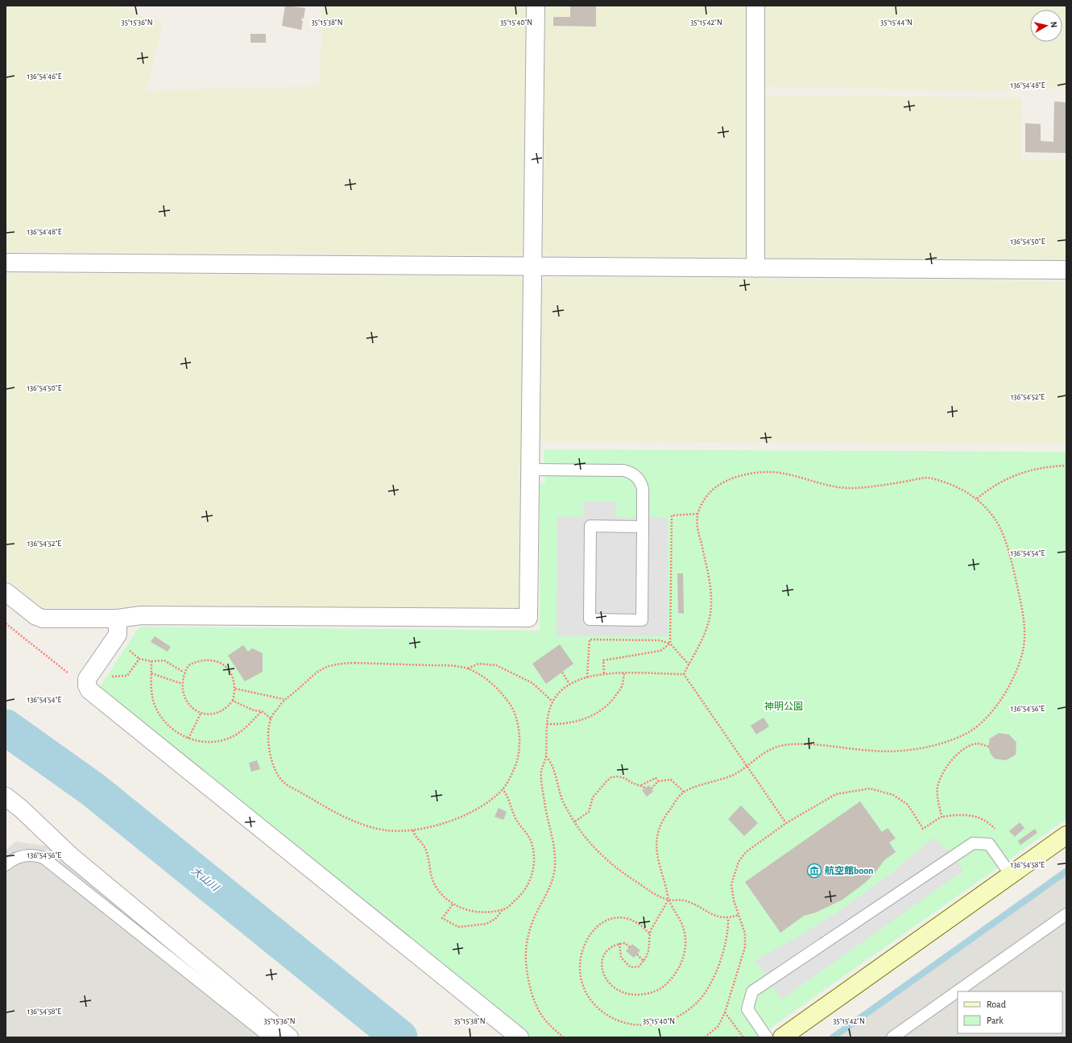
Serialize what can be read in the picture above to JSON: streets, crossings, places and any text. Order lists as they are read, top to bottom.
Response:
{
  "water": ["大山川"],
  "parks": ["神明公園"],
  "places": {
    "museum": ["航空館boon"]
  },
  "legend": ["Road", "Park"],
  "north": "right",
  "coordinates": [
    "35°15'36\"N",
    "35°15'38\"N",
    "35°15'40\"N",
    "35°15'42\"N",
    "35°15'44\"N",
    "136°54'46\"E",
    "136°54'48\"E",
    "136°54'50\"E",
    "136°54'52\"E",
    "136°54'54\"E",
    "136°54'56\"E",
    "136°54'58\"E"
  ]
}
